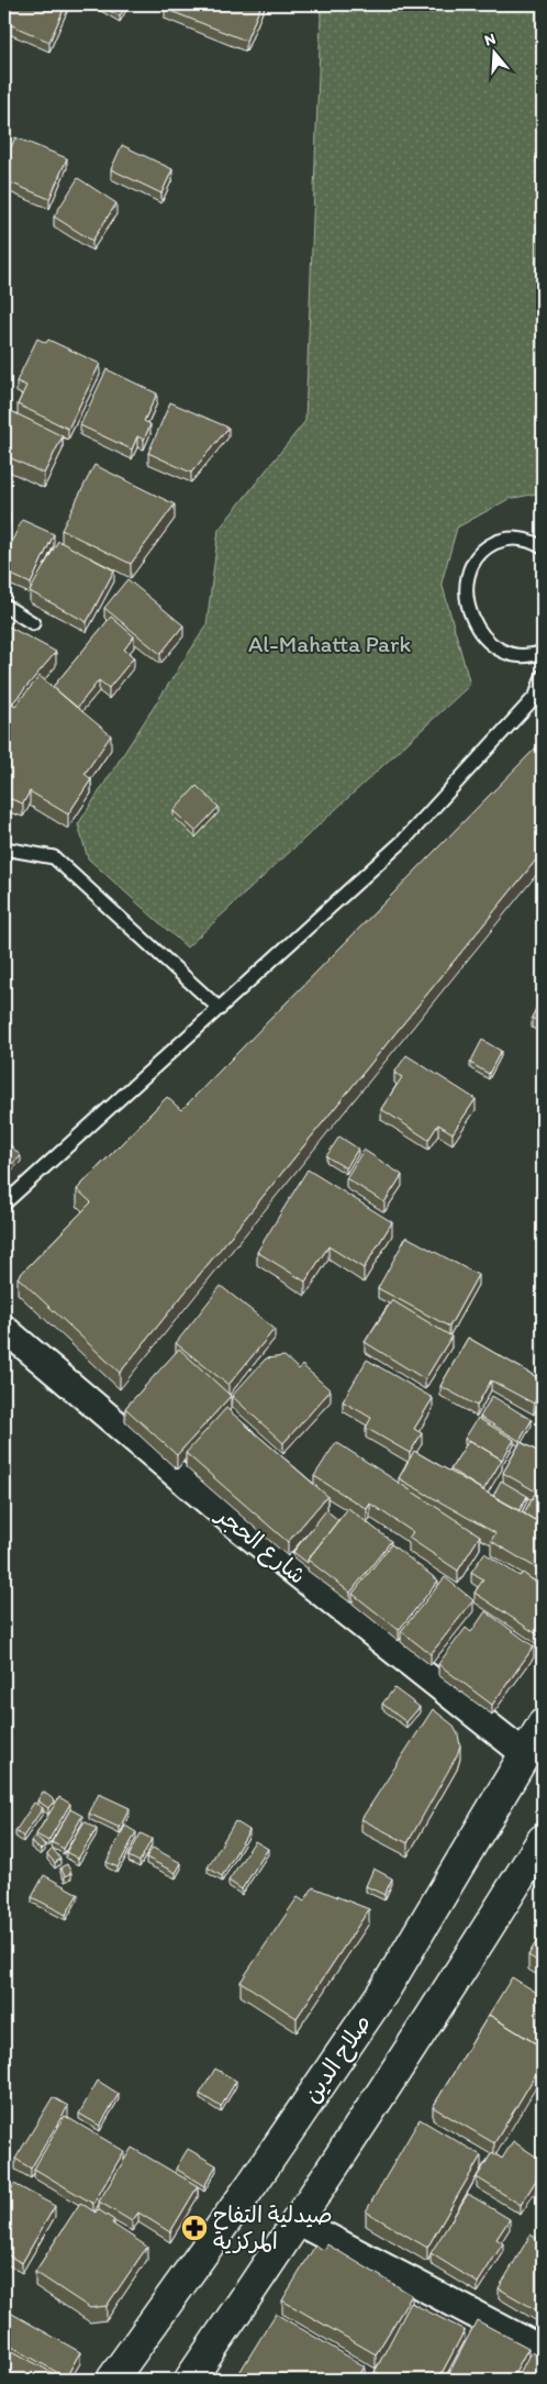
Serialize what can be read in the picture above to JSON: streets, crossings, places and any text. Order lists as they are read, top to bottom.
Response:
{
  "streets": {
    "highway": ["صلاح الدين"],
    "street": ["شارع الحجر"]
  },
  "crossings": [
    ["شارع الحجر", "صلاح الدين"]
  ],
  "parks": ["Al-Mahatta Park"],
  "places": {
    "pharmacy": ["صيدلية التفاح المركزية"]
  },
  "north": "top"
}
